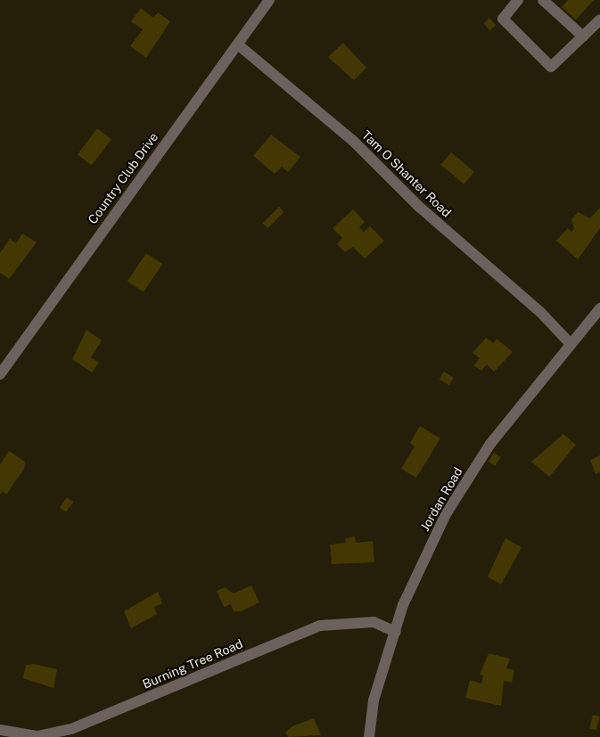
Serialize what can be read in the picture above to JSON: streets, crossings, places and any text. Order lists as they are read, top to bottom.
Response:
{
  "streets": {
    "street": [
      "Tam O Shanter Road",
      "Country Club Drive",
      "Jordan Road",
      "Burning Tree Road"
    ]
  },
  "crossings": [
    ["Tam O Shanter Road", "Country Club Drive"],
    ["Tam O Shanter Road", "Jordan Road"],
    ["Jordan Road", "Burning Tree Road"]
  ]
}
